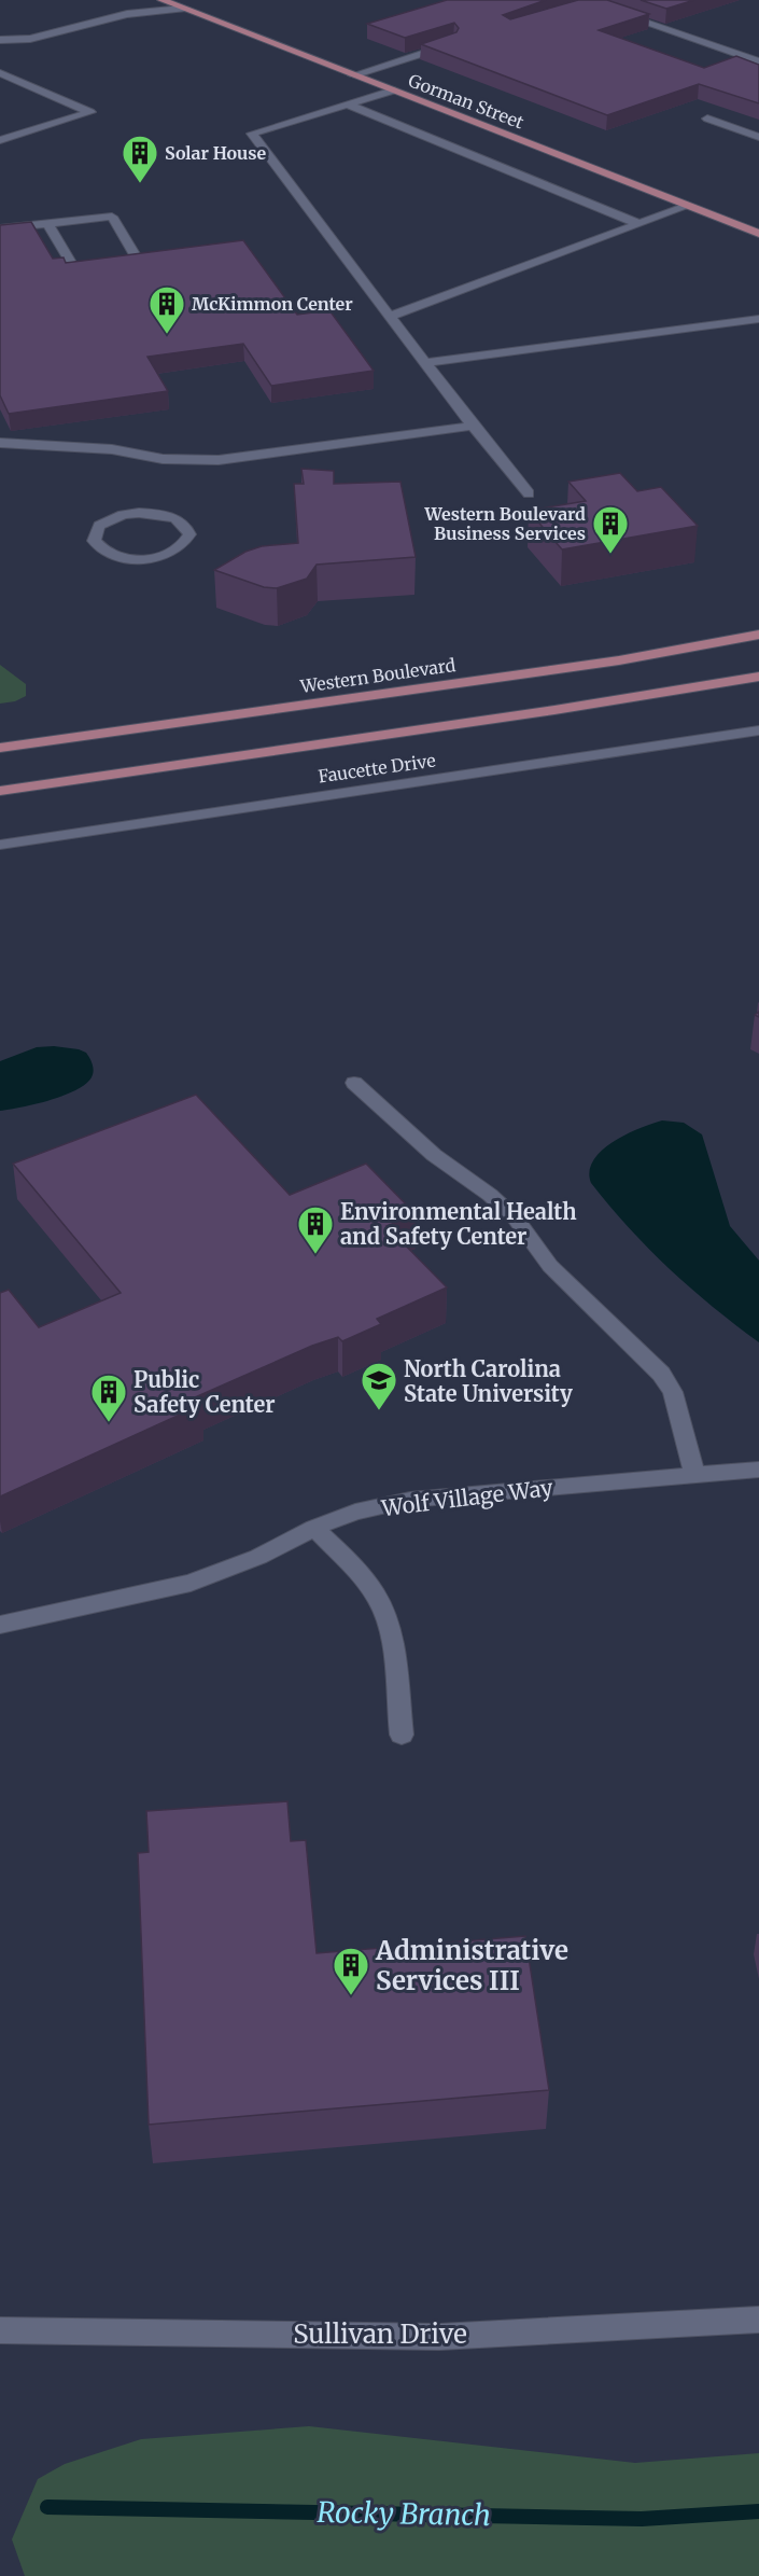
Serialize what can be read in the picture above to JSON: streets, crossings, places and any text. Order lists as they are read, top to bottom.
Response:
{
  "streets": {
    "main road": ["Gorman Street", "Western Boulevard"],
    "street": ["Faucette Drive", "Wolf Village Way", "Sullivan Drive"]
  },
  "water": ["Rocky Branch"],
  "places": {
    "building": [
      "Solar House",
      "McKimmon Center",
      "Western Boulevard Business Services",
      "Environmental Health and Safety Center",
      "Public Safety Center",
      "Administrative Services III"
    ],
    "school or university": ["North Carolina State University"]
  }
}
